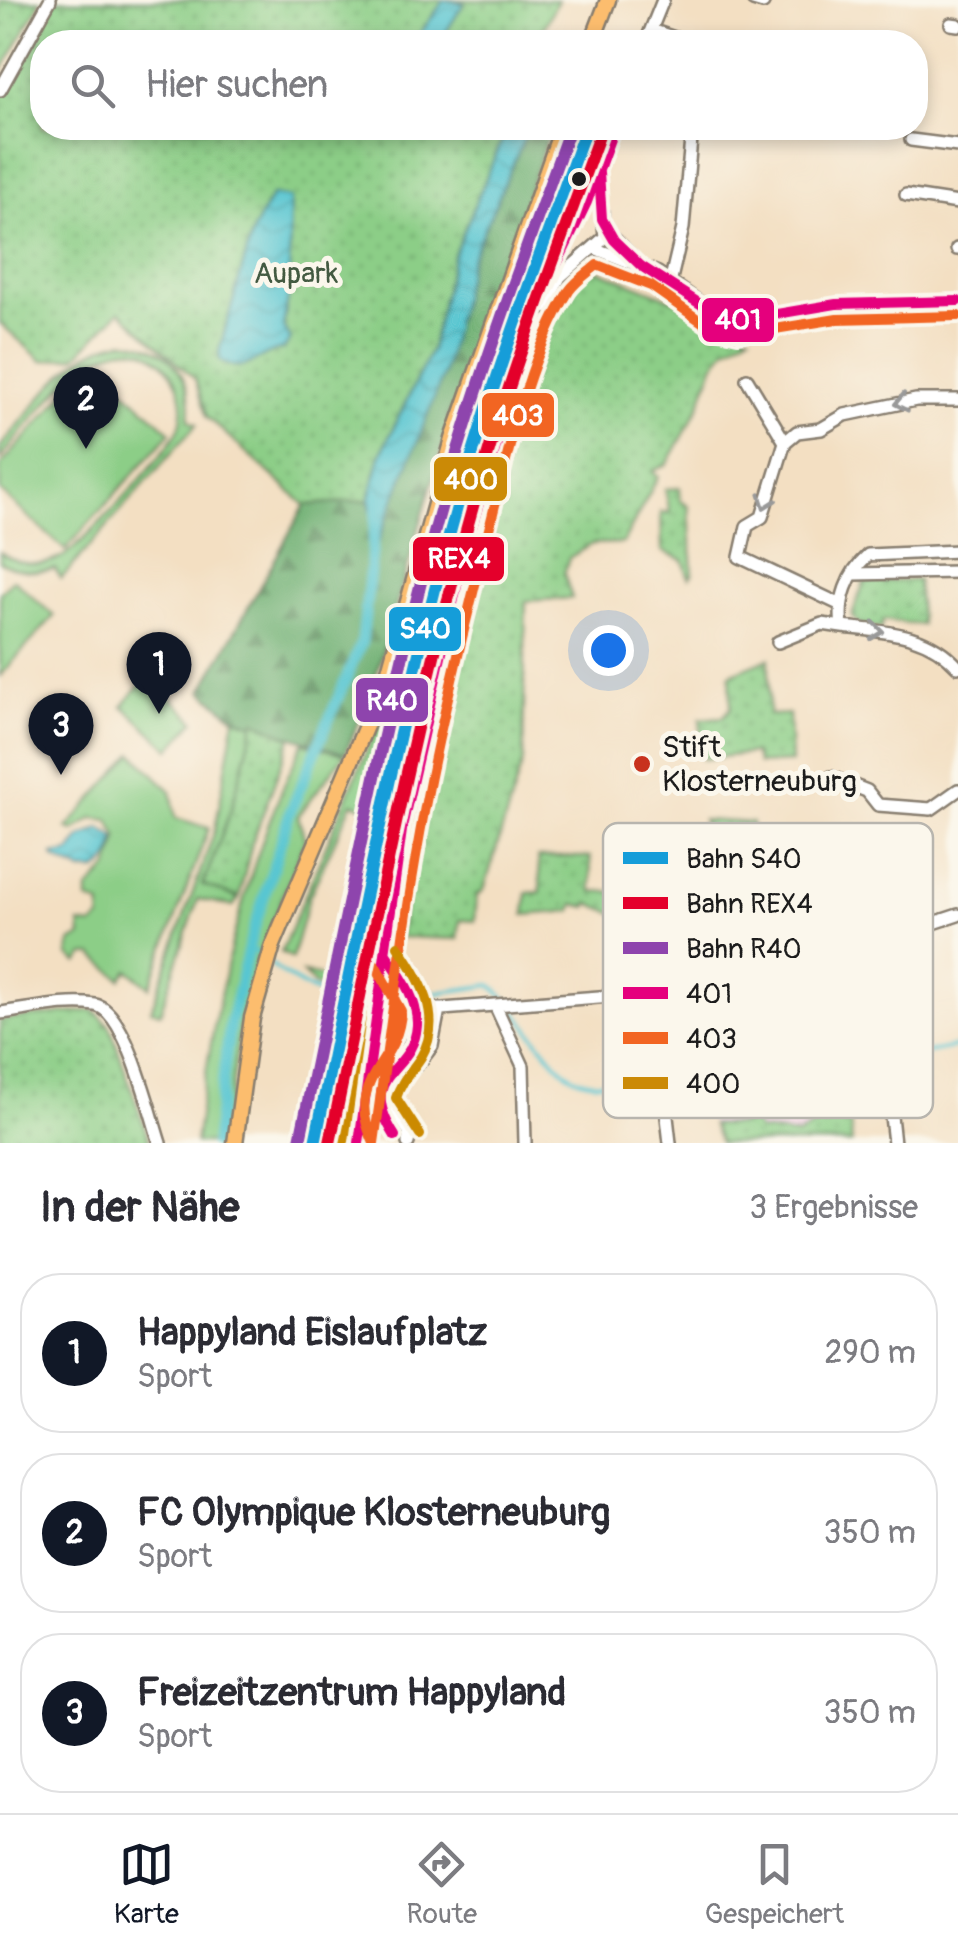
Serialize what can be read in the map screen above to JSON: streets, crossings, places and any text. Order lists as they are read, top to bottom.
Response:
{
  "parks": ["Aupark"],
  "places": ["Stift Klosterneuburg"],
  "lines": [
    "rail line S40",
    "rail line REX4",
    "rail line R40",
    "transit line 401",
    "transit line 400",
    "transit line 403"
  ],
  "legend": [
    "Bahn S40",
    "Bahn REX4",
    "Bahn R40",
    "401",
    "403",
    "400"
  ],
  "page": {
    "search": "Hier suchen",
    "pins": ["2", "1", "3"],
    "heading": ["In der Nähe", "3 Ergebnisse"],
    "list": [
      {
        "mark": "1",
        "name": "Happyland Eislaufplatz",
        "note": "Sport",
        "value": "290 m"
      },
      {
        "mark": "2",
        "name": "FC Olympique Klosterneuburg",
        "note": "Sport",
        "value": "350 m"
      },
      {
        "mark": "3",
        "name": "Freizeitzentrum Happyland",
        "note": "Sport",
        "value": "350 m"
      }
    ],
    "nav": ["Karte", "Route", "Gespeichert"]
  }
}
